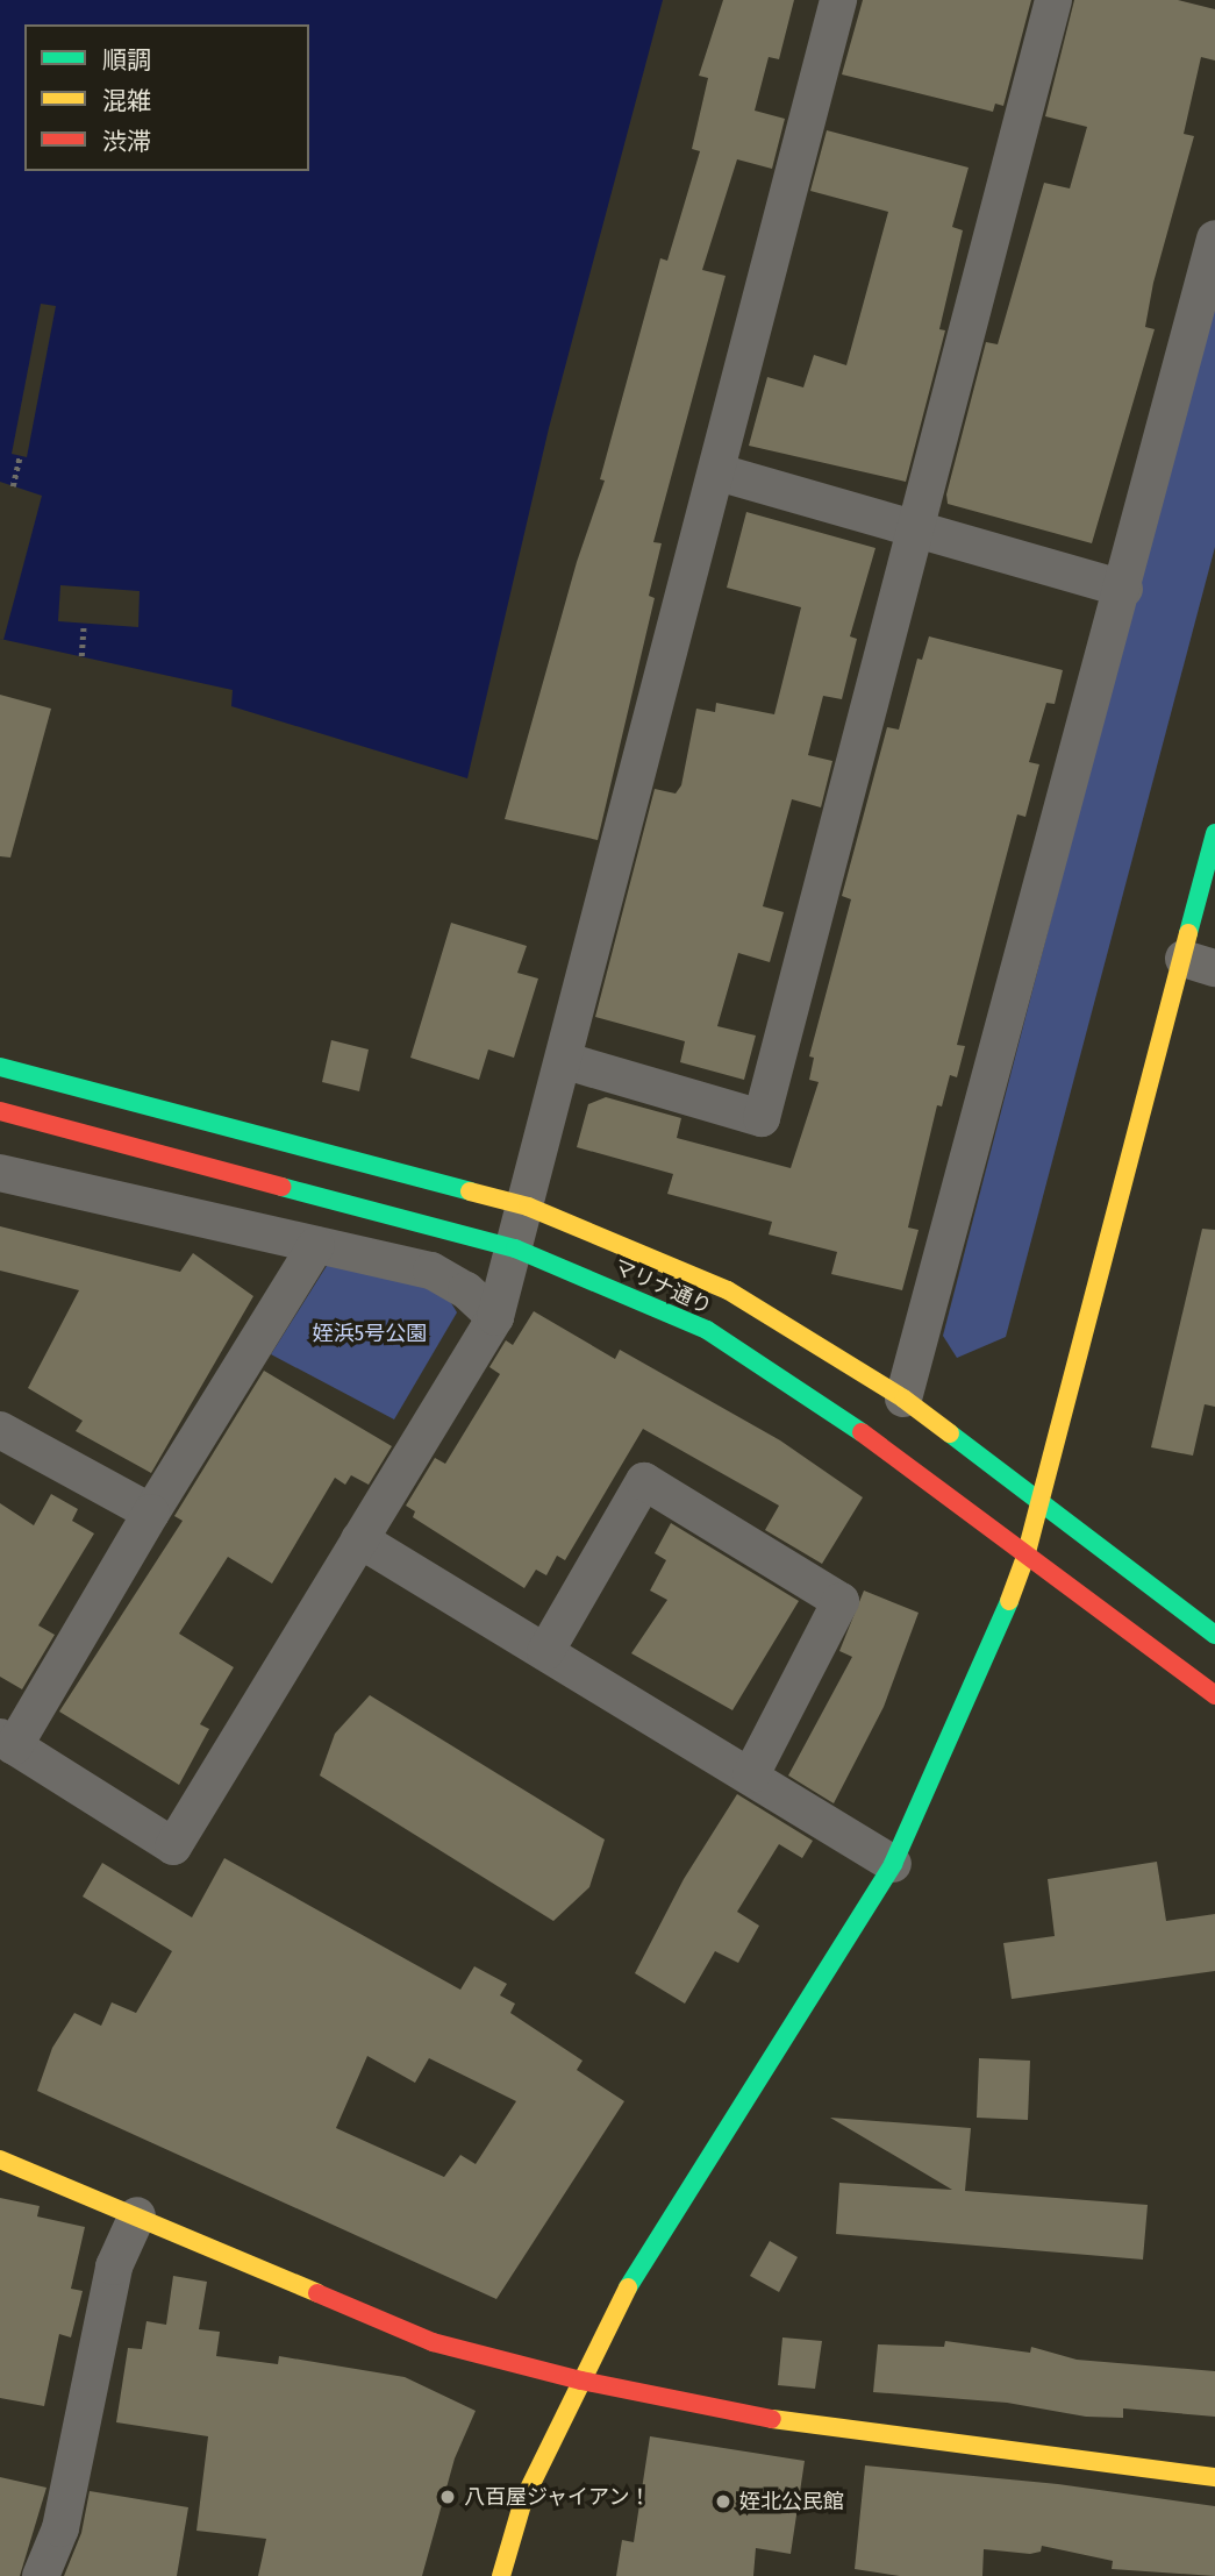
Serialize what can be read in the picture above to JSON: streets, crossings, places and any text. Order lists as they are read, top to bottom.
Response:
{
  "streets": {
    "street": ["マリナ通り"]
  },
  "parks": ["姪浜5号公園"],
  "places": ["八百屋ジャイアン！", "姪北公民館"],
  "legend": ["順調", "混雑", "渋滞"]
}
